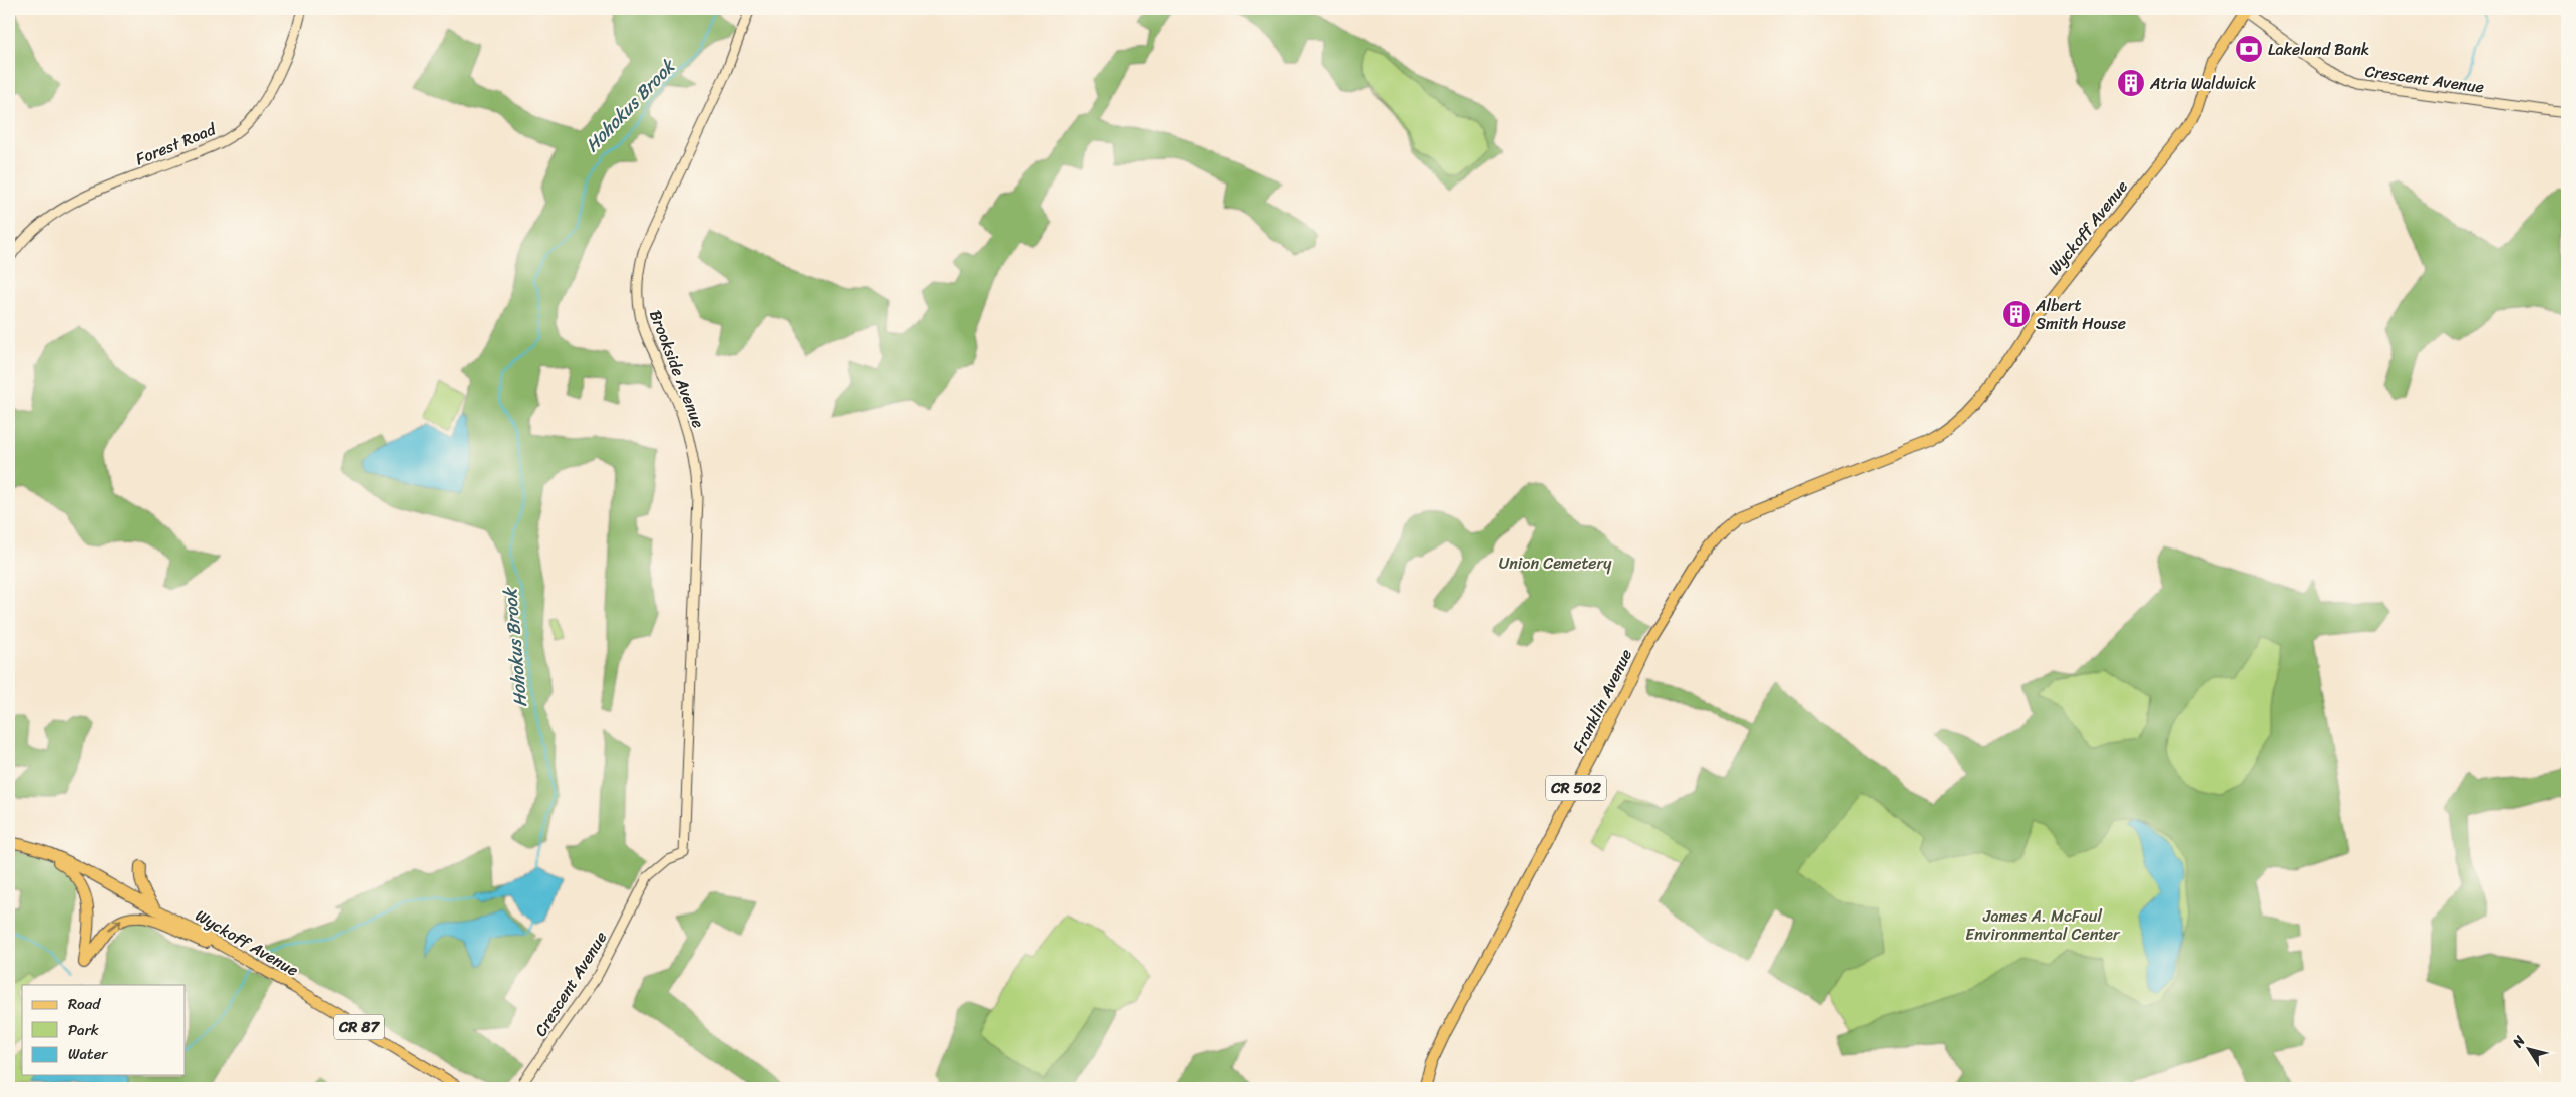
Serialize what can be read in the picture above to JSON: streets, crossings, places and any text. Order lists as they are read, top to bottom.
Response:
{
  "streets": {
    "main road": [
      "Wyckoff Avenue",
      "Franklin Avenue",
      "CR 502",
      "CR 87"
    ],
    "street": ["Crescent Avenue", "Forest Road", "Brookside Avenue"]
  },
  "crossings": [
    ["Crescent Avenue", "Wyckoff Avenue"],
    ["Crescent Avenue", "Brookside Avenue"],
    ["Wyckoff Avenue", "Franklin Avenue"]
  ],
  "water": ["Hohokus Brook"],
  "parks": ["Union Cemetery", "James A. McFaul Environmental Center"],
  "places": {
    "bank": ["Lakeland Bank"],
    "building": ["Atria Waldwick", "Albert Smith House"]
  },
  "legend": ["Road", "Park", "Water"],
  "north": "top left"
}
